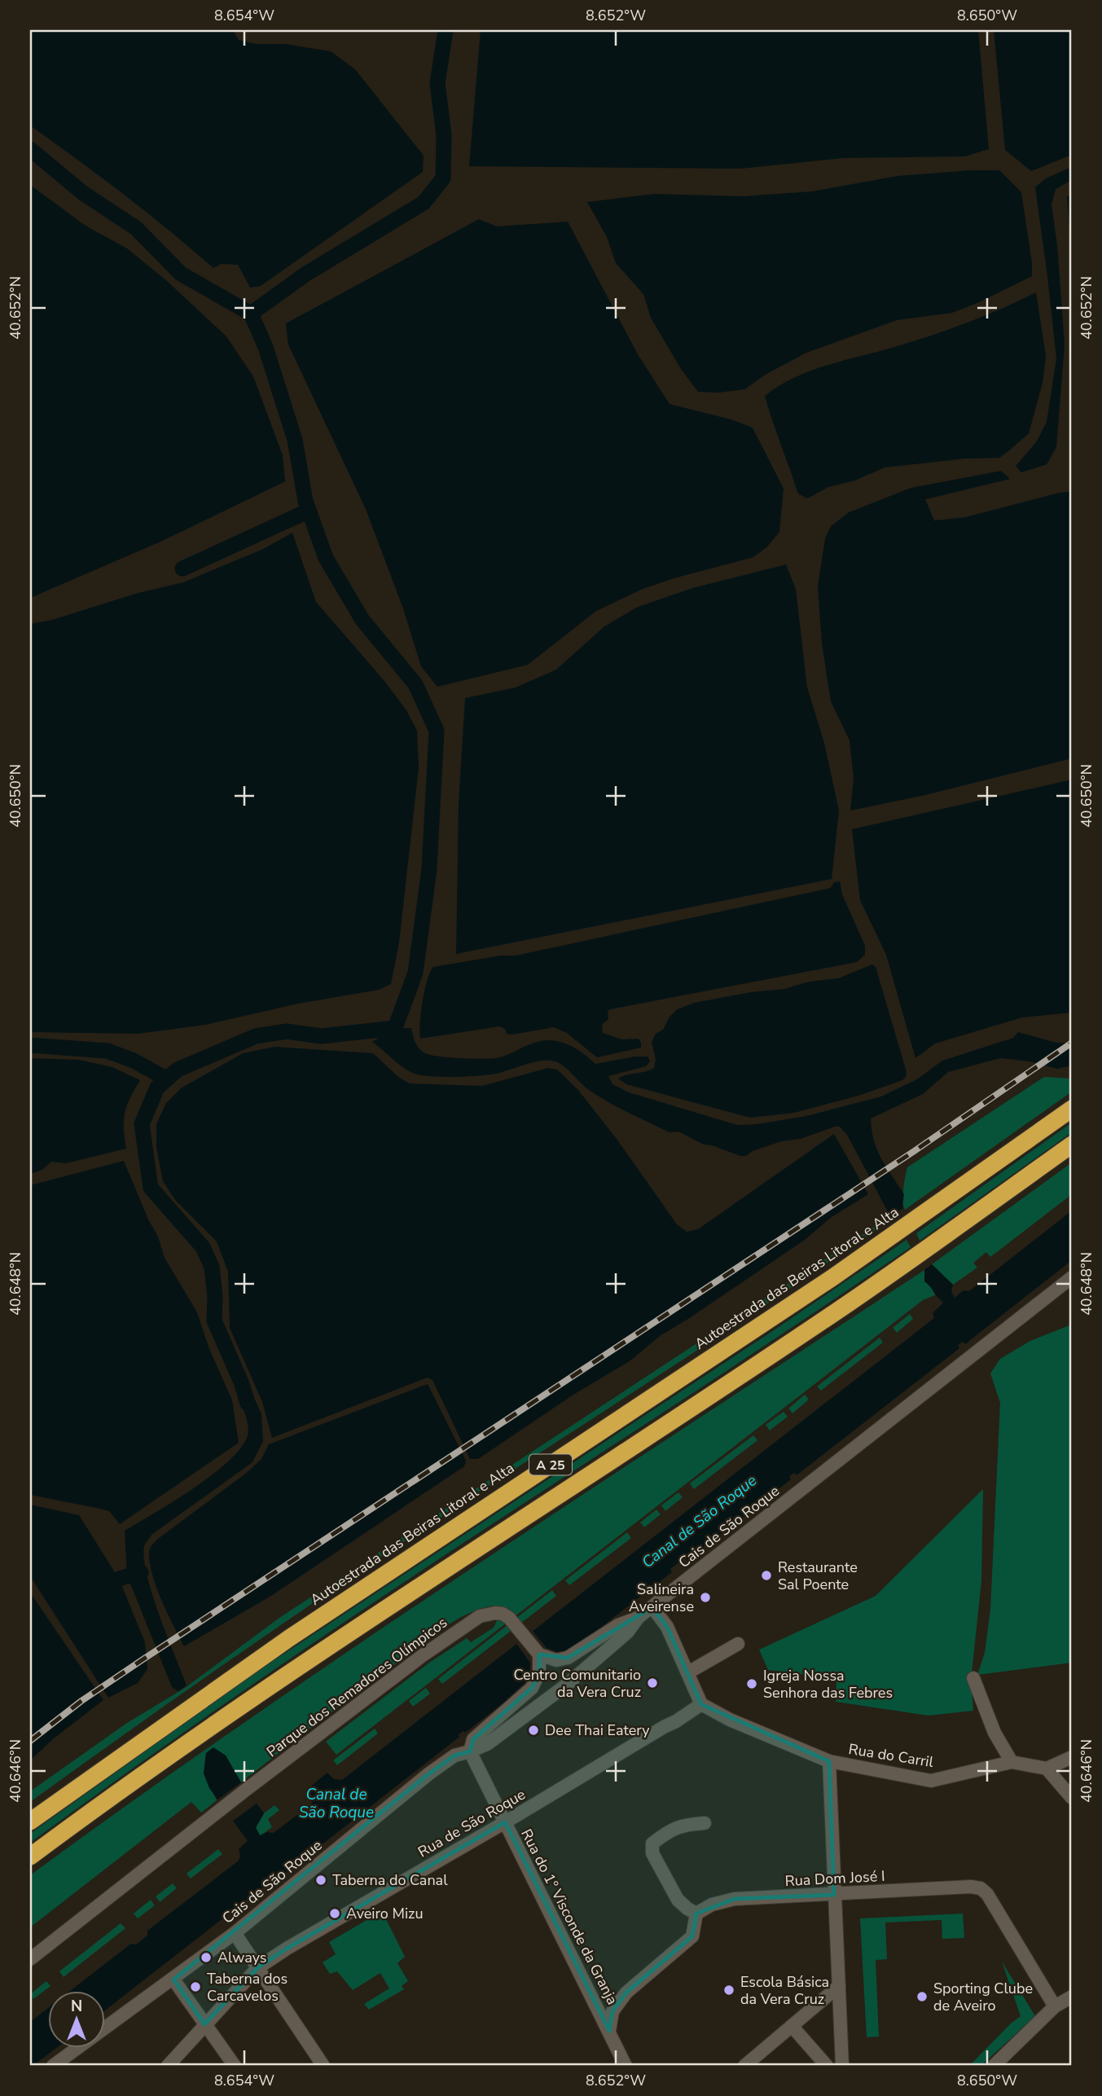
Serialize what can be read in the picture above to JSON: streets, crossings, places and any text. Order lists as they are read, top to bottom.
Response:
{
  "streets": {
    "highway": ["Autoestrada das Beiras Litoral e Alta", "A 25"],
    "street": [
      "Cais de São Roque",
      "Parque dos Remadores Olímpicos",
      "Rua do Carril",
      "Rua de São Roque",
      "Rua Dom José I",
      "Rua do 1º Visconde da Granja"
    ]
  },
  "crossings": [
    ["Cais de São Roque", "Rua do 1º Visconde da Granja"],
    ["Rua do Carril", "Rua de São Roque"],
    ["Rua de São Roque", "Rua do 1º Visconde da Granja"]
  ],
  "water": ["Canal de São Roque"],
  "places": [
    "Restaurante Sal Poente",
    "Salineira Aveirense",
    "Centro Comunitario da Vera Cruz",
    "Igreja Nossa Senhora das Febres",
    "Dee Thai Eatery",
    "Taberna do Canal",
    "Aveiro Mizu",
    "Always",
    "Taberna dos Carcavelos",
    "Escola Básica da Vera Cruz",
    "Sporting Clube de Aveiro"
  ],
  "north": "top",
  "coordinates": [
    "8.654°W",
    "8.652°W",
    "8.650°W",
    "40.652°N",
    "40.650°N",
    "40.648°N",
    "40.646°N"
  ]
}
